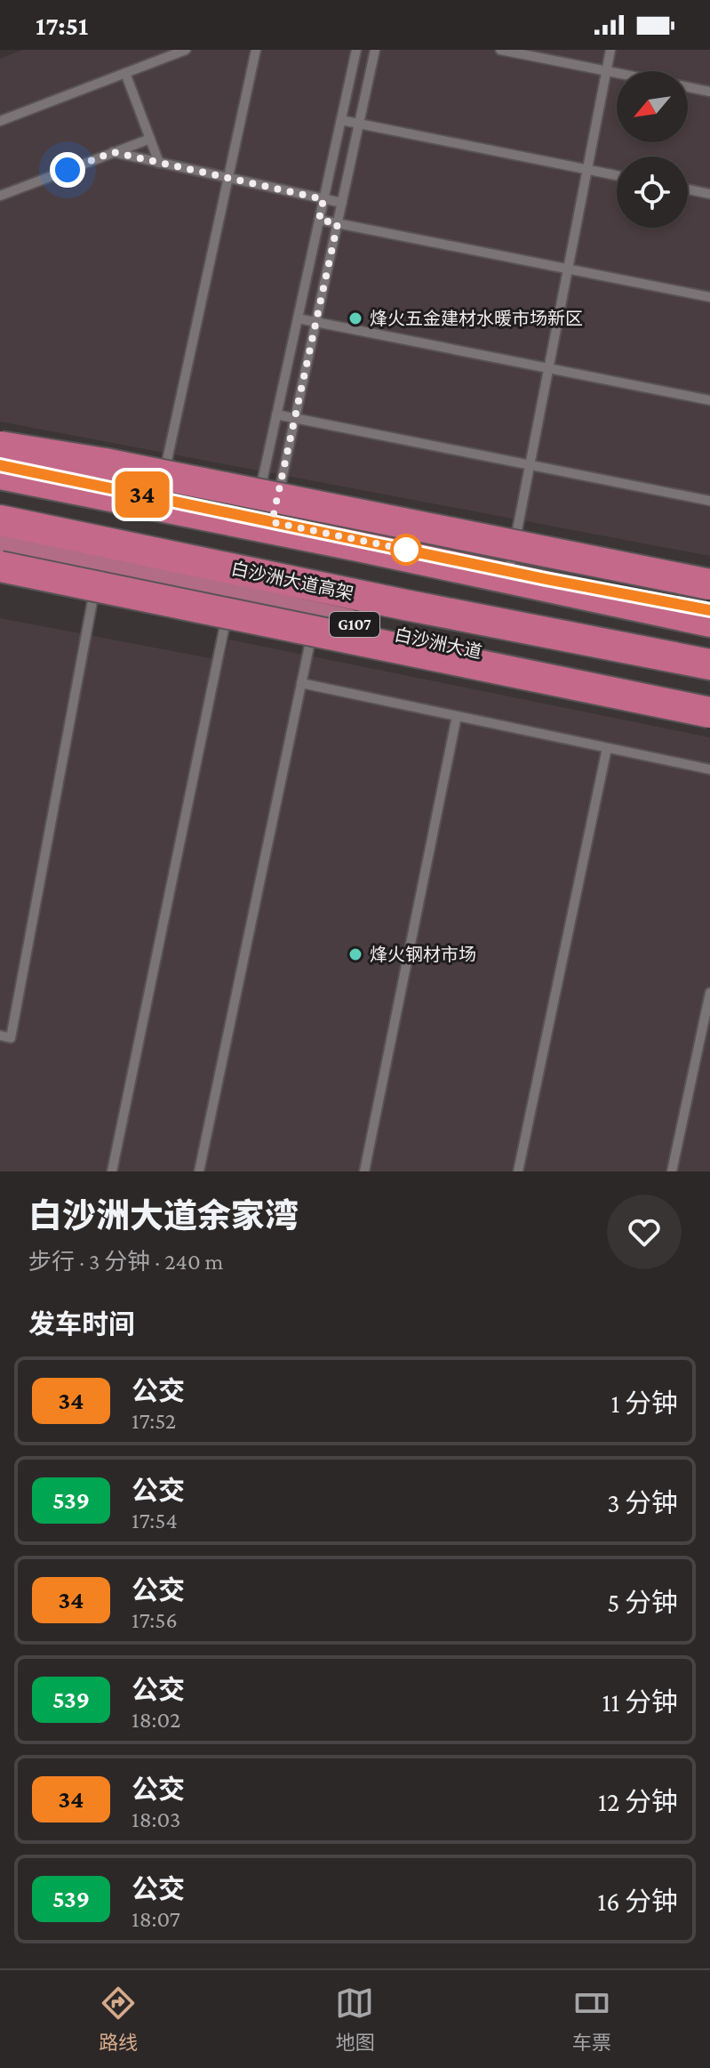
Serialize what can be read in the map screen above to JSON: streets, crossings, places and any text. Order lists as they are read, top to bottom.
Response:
{
  "streets": {
    "highway": ["白沙洲大道高架"],
    "main road": ["G107", "白沙洲大道"]
  },
  "places": ["烽火五金建材水暖市场新区", "烽火钢材市场"],
  "lines": ["bus line 34"],
  "north": "bottom left",
  "page": {
    "status": "17:51",
    "on_map": "34",
    "heading": [
      ["白沙洲大道余家湾", "步行 · 3 分钟 · 240 m"],
      "发车时间"
    ],
    "list": [
      {
        "mark": "34",
        "name": "公交",
        "note": "17:52",
        "value": "1 分钟"
      },
      {
        "mark": "539",
        "name": "公交",
        "note": "17:54",
        "value": "3 分钟"
      },
      {
        "mark": "34",
        "name": "公交",
        "note": "17:56",
        "value": "5 分钟"
      },
      {
        "mark": "539",
        "name": "公交",
        "note": "18:02",
        "value": "11 分钟"
      },
      {
        "mark": "34",
        "name": "公交",
        "note": "18:03",
        "value": "12 分钟"
      },
      {
        "mark": "539",
        "name": "公交",
        "note": "18:07",
        "value": "16 分钟"
      }
    ],
    "tabs": ["路线", "地图", "车票"]
  }
}
